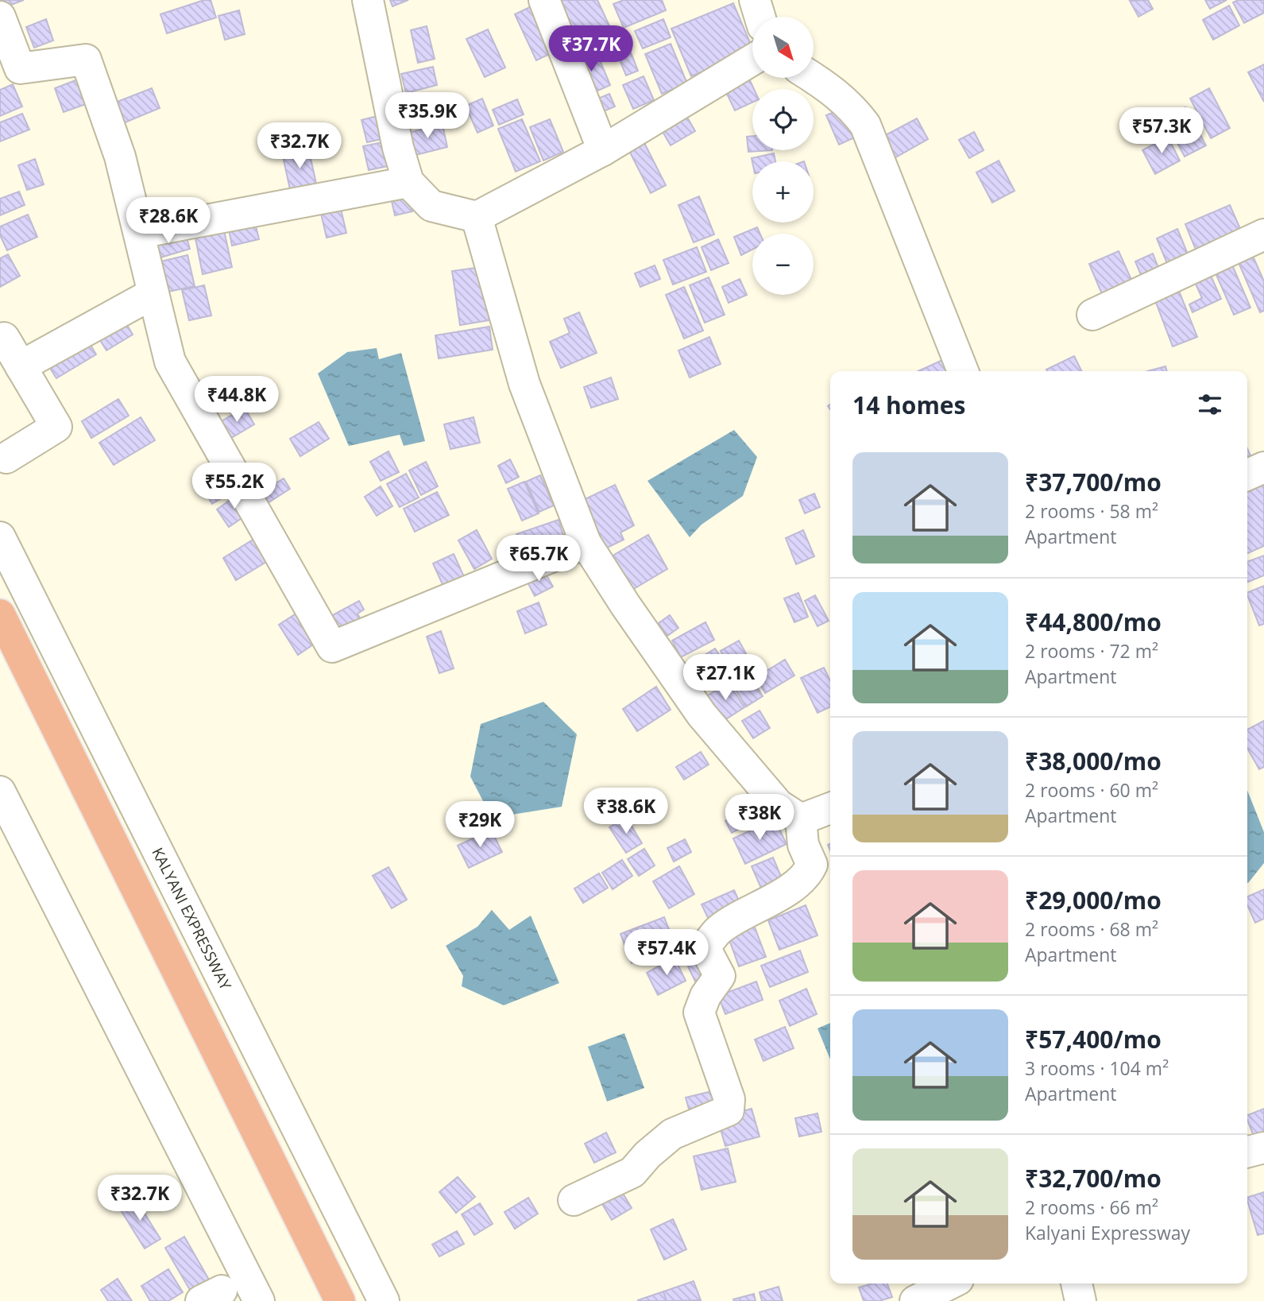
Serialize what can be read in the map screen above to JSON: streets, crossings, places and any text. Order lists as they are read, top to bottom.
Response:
{
  "streets": {
    "street": ["KALYANI EXPRESSWAY"]
  },
  "north": "bottom right",
  "page": {
    "map_buttons": ["+", "−"],
    "price": [
      "₹37.7K",
      "₹35.9K",
      "₹57.3K",
      "₹32.7K",
      "₹28.6K",
      "₹44.8K",
      "₹55.2K",
      "₹65.7K",
      "₹27.1K",
      "₹38.6K",
      "₹38K",
      "₹29K",
      "₹57.4K",
      "₹32.7K"
    ],
    "heading": "14 homes",
    "list": [
      {
        "name": "₹37,700/mo",
        "note": "2 rooms · 58 m² · Apartment"
      },
      {
        "name": "₹44,800/mo",
        "note": "2 rooms · 72 m² · Apartment"
      },
      {
        "name": "₹38,000/mo",
        "note": "2 rooms · 60 m² · Apartment"
      },
      {
        "name": "₹29,000/mo",
        "note": "2 rooms · 68 m² · Apartment"
      },
      {
        "name": "₹57,400/mo",
        "note": "3 rooms · 104 m² · Apartment"
      },
      {
        "name": "₹32,700/mo",
        "note": "2 rooms · 66 m² · Kalyani Expressway"
      }
    ]
  }
}
